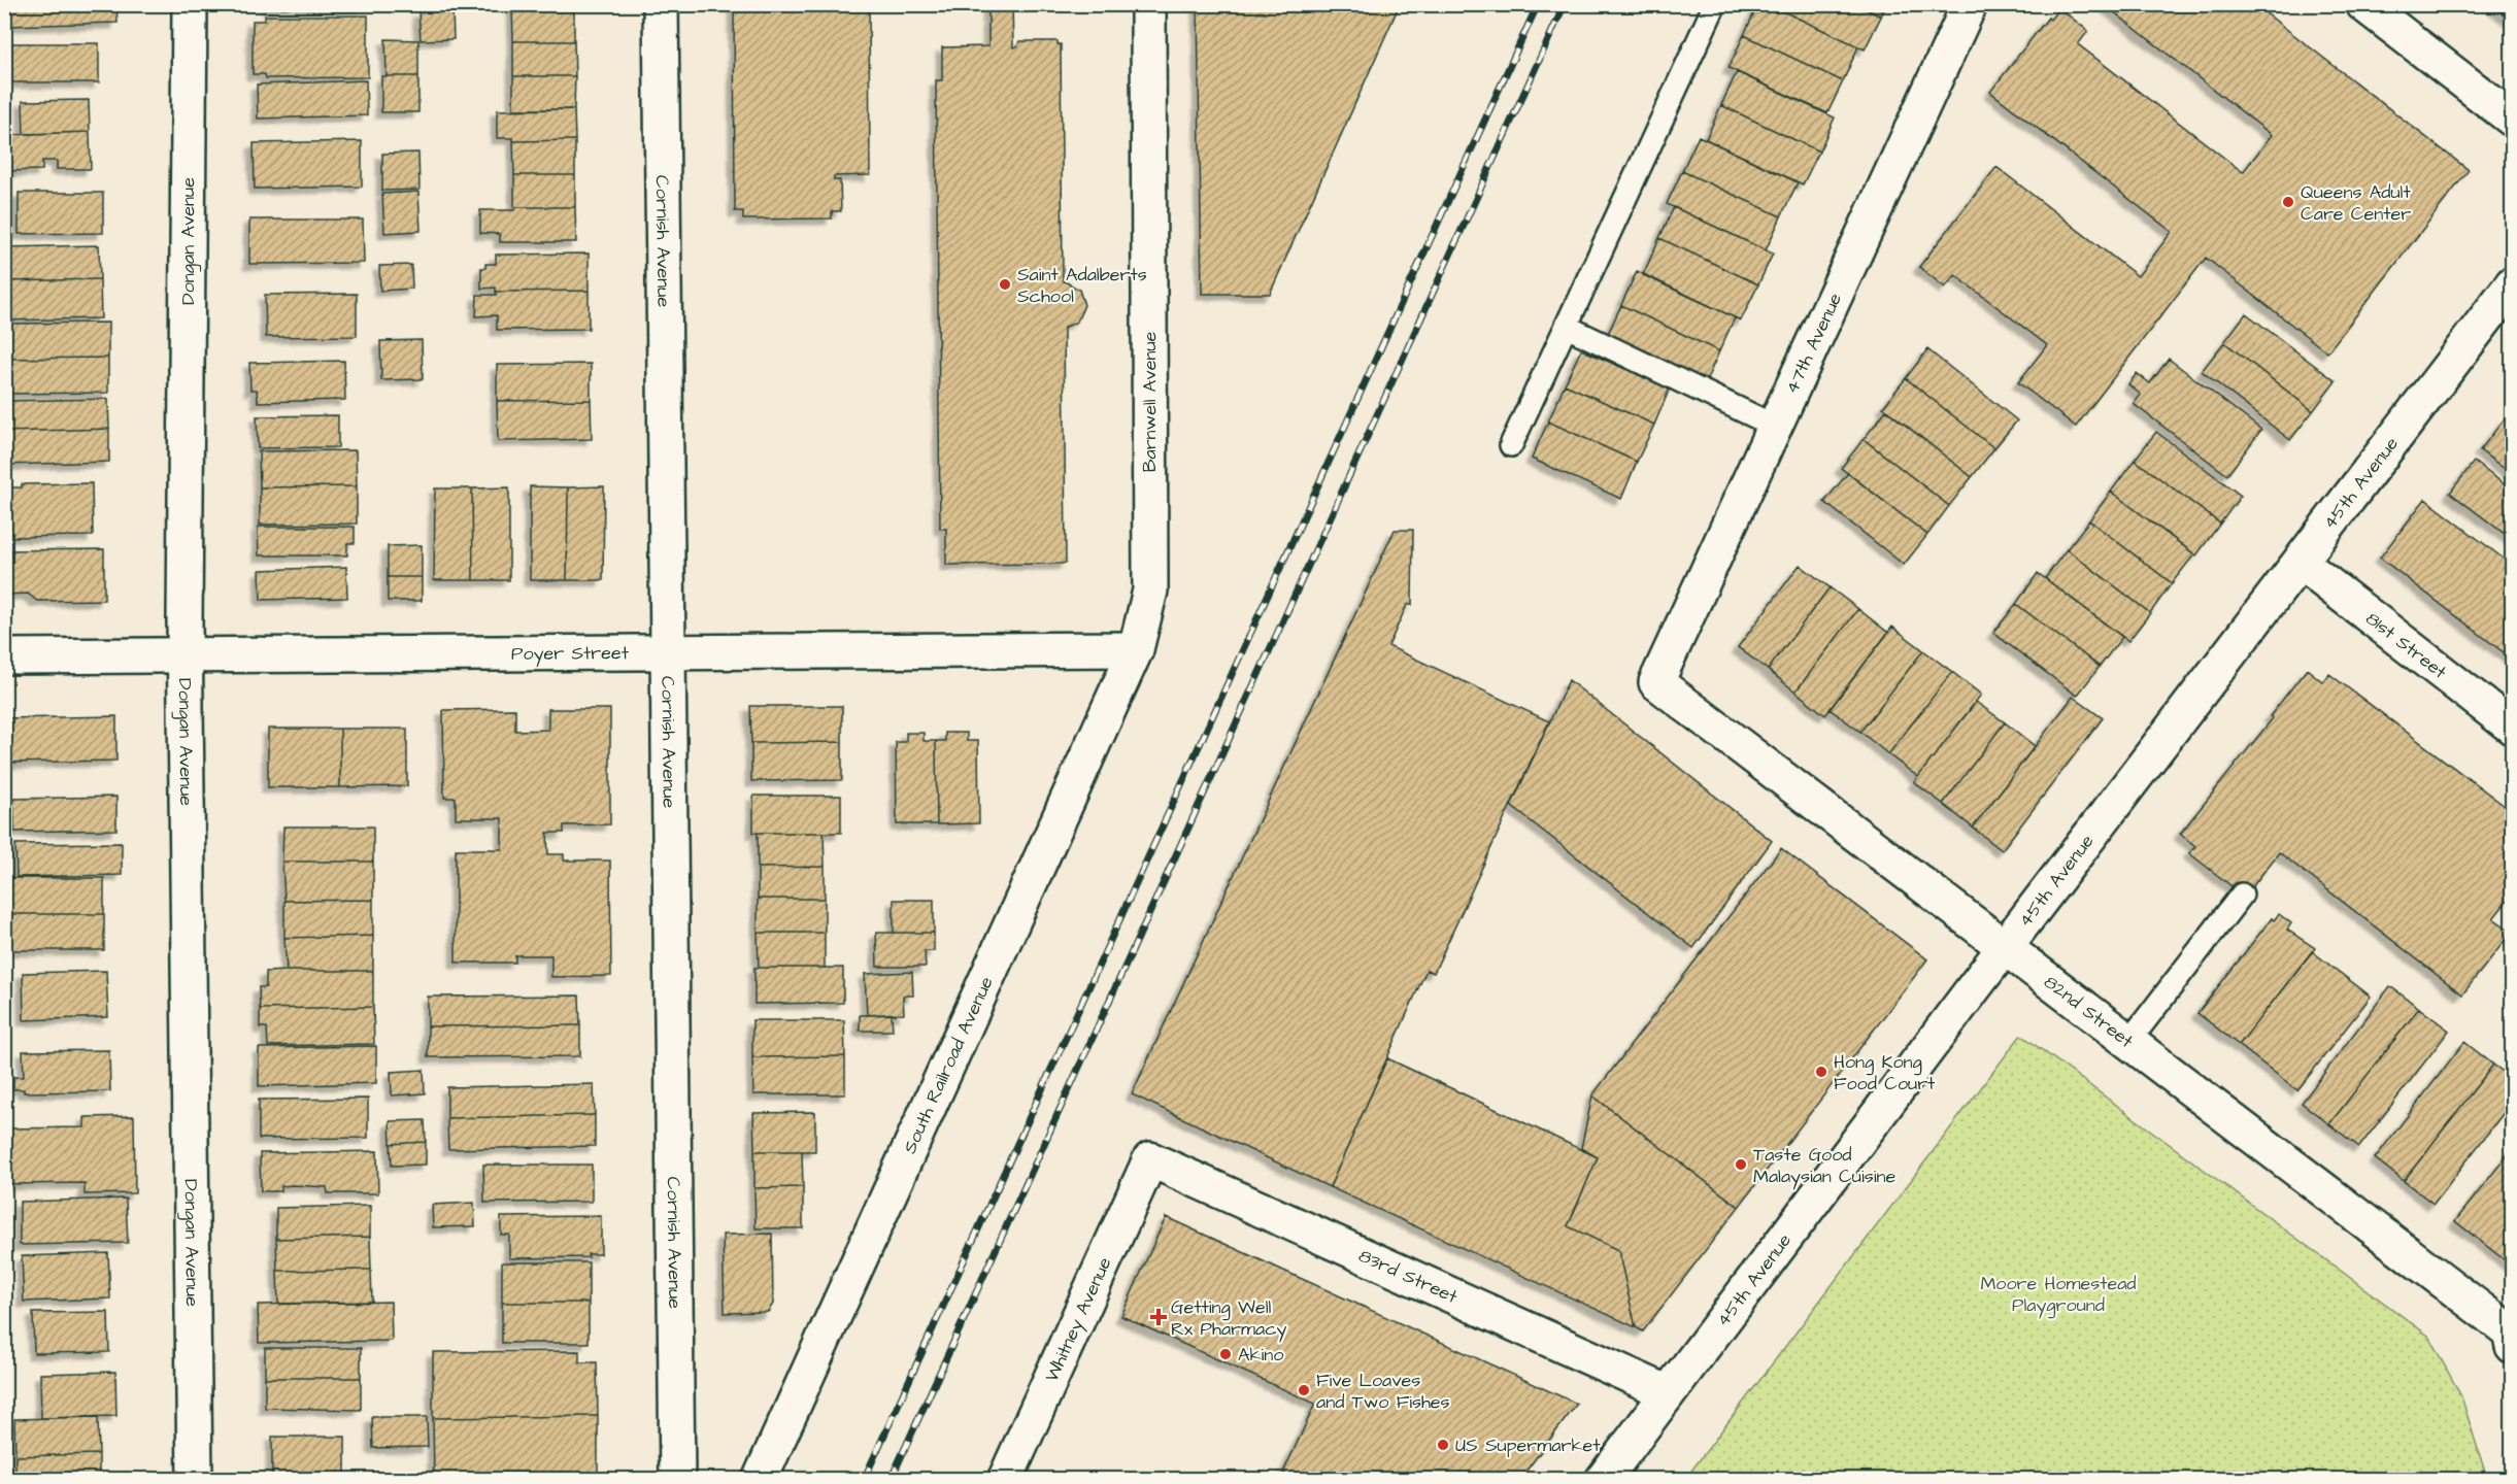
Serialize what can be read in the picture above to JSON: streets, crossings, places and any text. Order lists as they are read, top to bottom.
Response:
{
  "streets": {
    "street": [
      "Dongan Avenue",
      "Cornish Avenue",
      "47th Avenue",
      "Barnwell Avenue",
      "45th Avenue",
      "81st Street",
      "Poyer Street",
      "82nd Street",
      "South Railroad Avenue",
      "83rd Street",
      "Whitney Avenue"
    ]
  },
  "crossings": [
    ["Dongan Avenue", "Poyer Street"],
    ["Cornish Avenue", "Poyer Street"],
    ["47th Avenue", "82nd Street"],
    ["Barnwell Avenue", "Poyer Street"],
    ["Barnwell Avenue", "South Railroad Avenue"],
    ["45th Avenue", "81st Street"],
    ["45th Avenue", "82nd Street"],
    ["45th Avenue", "83rd Street"],
    ["Poyer Street", "South Railroad Avenue"],
    ["83rd Street", "Whitney Avenue"]
  ],
  "parks": ["Moore Homestead Playground"],
  "places": {
    "other": [
      "Queens Adult Care Center",
      "Saint Adalberts School",
      "Hong Kong Food Court",
      "Taste Good Malaysian Cuisine",
      "Akino",
      "Five Loaves and Two Fishes",
      "US Supermarket"
    ],
    "health": ["Getting Well Rx Pharmacy"]
  }
}
